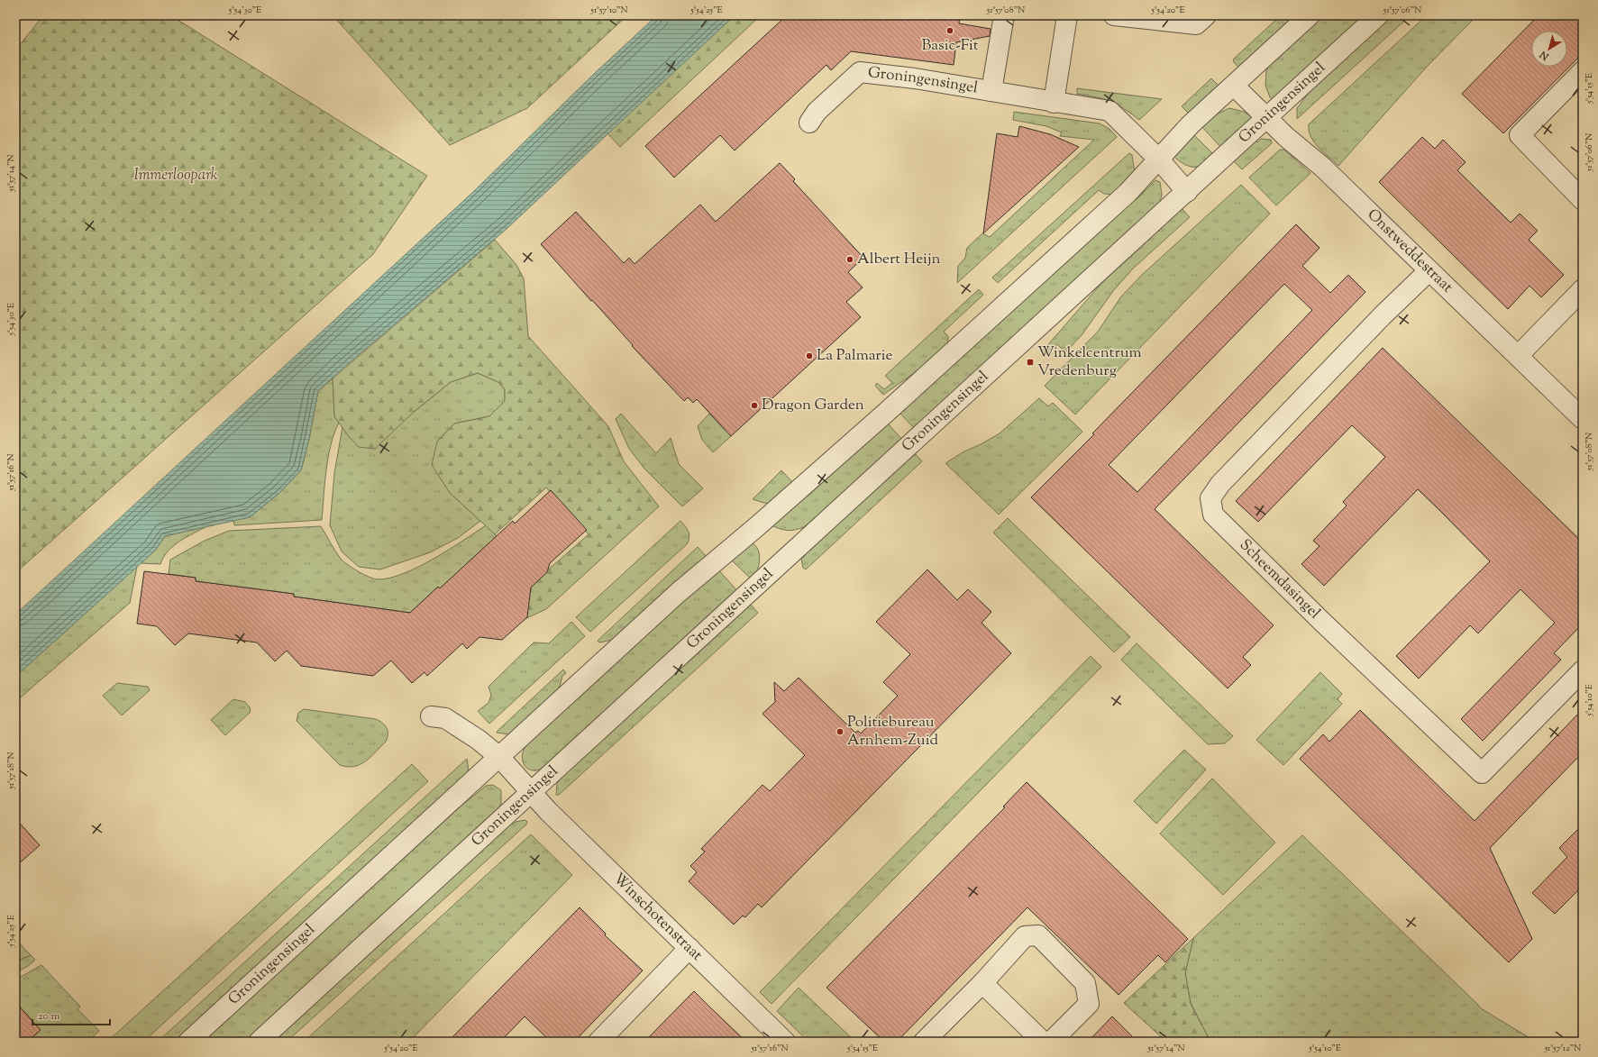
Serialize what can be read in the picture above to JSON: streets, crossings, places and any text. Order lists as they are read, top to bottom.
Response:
{
  "streets": {
    "street": [
      "Groningensingel",
      "Onstweddestraat",
      "Scheemdasingel",
      "Winschotenstraat"
    ]
  },
  "crossings": [
    ["Groningensingel", "Onstweddestraat"],
    ["Groningensingel", "Winschotenstraat"],
    ["Onstweddestraat", "Scheemdasingel"]
  ],
  "parks": ["Immerloopark"],
  "places": {
    "other": [
      "Basic-Fit",
      "Albert Heijn",
      "La Palmarie",
      "Dragon Garden",
      "Politiebureau Arnhem-Zuid"
    ],
    "transit": ["Winkelcentrum Vredenburg"]
  },
  "scale_bar": "20 m",
  "north": "bottom left",
  "coordinates": [
    "5°54'30\"E",
    "51°57'10\"N",
    "5°54'25\"E",
    "51°57'08\"N",
    "5°54'20\"E",
    "51°57'06\"N",
    "5°54'15\"E",
    "51°57'14\"N",
    "51°57'16\"N",
    "5°54'10\"E",
    "51°57'18\"N",
    "51°57'12\"N"
  ]
}
